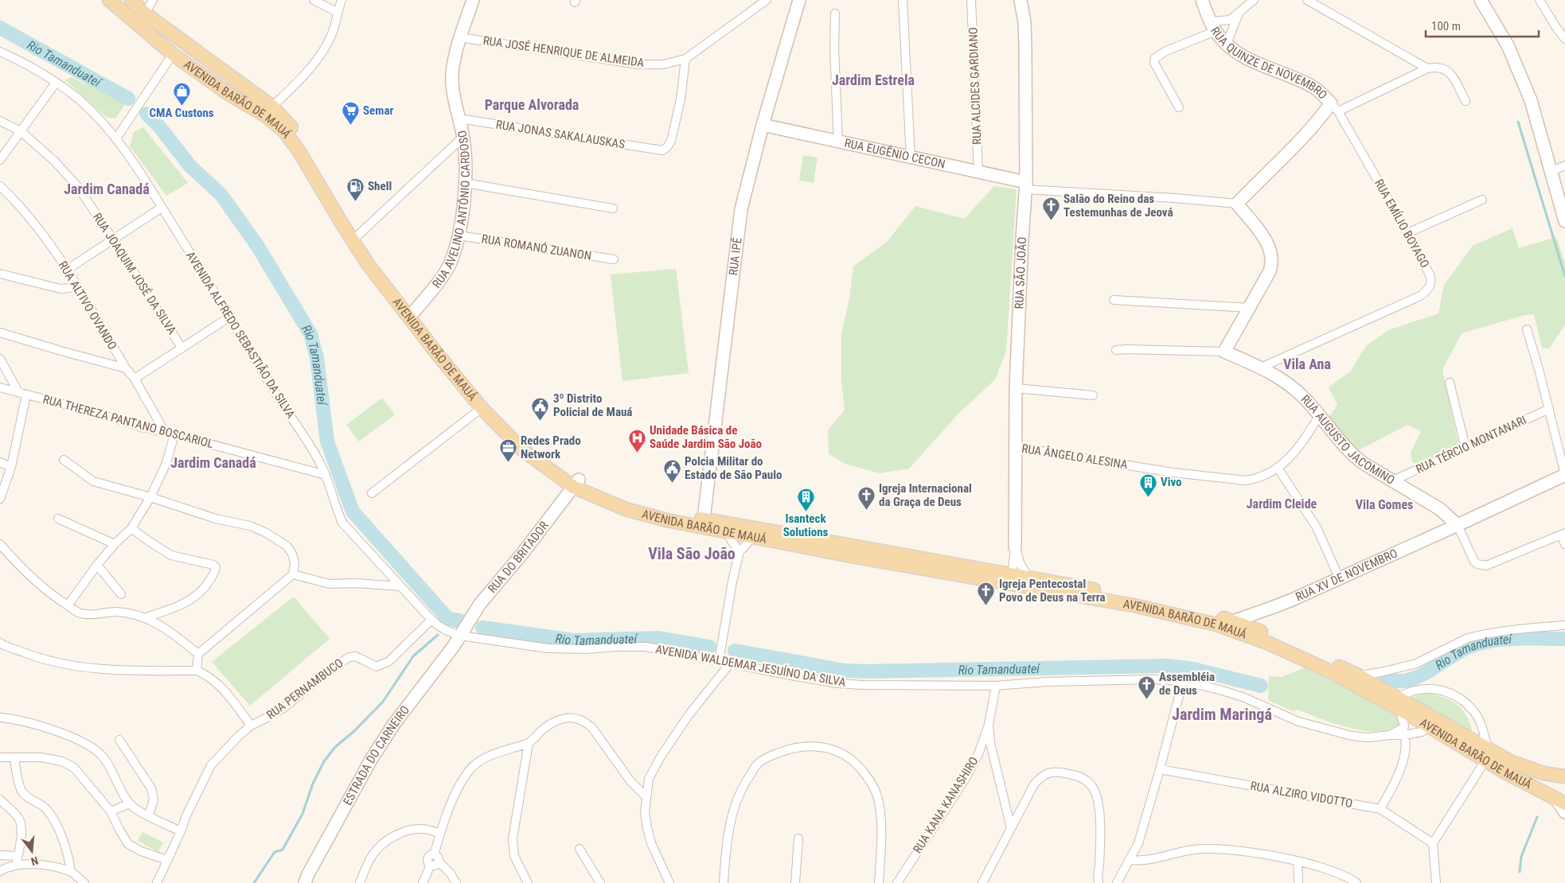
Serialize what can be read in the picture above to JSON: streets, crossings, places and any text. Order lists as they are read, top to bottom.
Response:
{
  "streets": {
    "main road": ["AVENIDA BARÃO DE MAUÁ"],
    "street": [
      "RUA JOSÉ HENRIQUE DE ALMEIDA",
      "RUA QUINZE DE NOVEMBRO",
      "RUA ALCIDES GARDIANO",
      "RUA JONAS SAKALAUSKAS",
      "RUA EUGÊNIO CECON",
      "RUA AVELINO ANTÔNIO CARDOSO",
      "RUA EMÍLIO BOYAGO",
      "RUA ROMANÓ ZUANON",
      "RUA IPÊ",
      "RUA JOAQUIM JOSÉ DA SILVA",
      "RUA SÃO JOÃO",
      "RUA ALTIVO OVANDO",
      "AVENIDA ALFREDO SEBASTIÃO DA SILVA",
      "RUA THEREZA PANTANO BOSCARIOL",
      "RUA AUGUSTO JACOMINO",
      "RUA TÉRCIO MONTANARI",
      "RUA ÂNGELO ALESINA",
      "RUA DO BRITADOR",
      "RUA XV DE NOVEMBRO",
      "AVENIDA WALDEMAR JESUÍNO DA SILVA",
      "RUA PERNAMBUCO",
      "ESTRADA DO CARNEIRO",
      "RUA ALZIRO VIDOTTO",
      "RUA KANA KANASHIRO"
    ]
  },
  "crossings": [
    ["RUA JOSÉ HENRIQUE DE ALMEIDA", "RUA JONAS SAKALAUSKAS"],
    ["RUA JOSÉ HENRIQUE DE ALMEIDA", "RUA AVELINO ANTÔNIO CARDOSO"],
    ["RUA QUINZE DE NOVEMBRO", "RUA EMÍLIO BOYAGO"],
    ["RUA ALCIDES GARDIANO", "RUA EUGÊNIO CECON"],
    ["AVENIDA BARÃO DE MAUÁ", "RUA AVELINO ANTÔNIO CARDOSO"],
    ["AVENIDA BARÃO DE MAUÁ", "RUA IPÊ"],
    ["AVENIDA BARÃO DE MAUÁ", "RUA SÃO JOÃO"],
    ["AVENIDA BARÃO DE MAUÁ", "RUA DO BRITADOR"],
    ["AVENIDA BARÃO DE MAUÁ", "RUA XV DE NOVEMBRO"],
    ["RUA JONAS SAKALAUSKAS", "RUA AVELINO ANTÔNIO CARDOSO"],
    ["RUA EUGÊNIO CECON", "RUA IPÊ"],
    ["RUA EUGÊNIO CECON", "RUA SÃO JOÃO"],
    ["RUA AVELINO ANTÔNIO CARDOSO", "RUA ROMANÓ ZUANON"],
    ["RUA EMÍLIO BOYAGO", "RUA AUGUSTO JACOMINO"],
    ["RUA SÃO JOÃO", "RUA ÂNGELO ALESINA"],
    ["RUA ALTIVO OVANDO", "RUA THEREZA PANTANO BOSCARIOL"],
    ["AVENIDA ALFREDO SEBASTIÃO DA SILVA", "RUA THEREZA PANTANO BOSCARIOL"],
    ["AVENIDA ALFREDO SEBASTIÃO DA SILVA", "RUA DO BRITADOR"],
    ["AVENIDA ALFREDO SEBASTIÃO DA SILVA", "AVENIDA WALDEMAR JESUÍNO DA SILVA"],
    ["AVENIDA ALFREDO SEBASTIÃO DA SILVA", "RUA PERNAMBUCO"],
    ["AVENIDA ALFREDO SEBASTIÃO DA SILVA", "ESTRADA DO CARNEIRO"],
    ["RUA AUGUSTO JACOMINO", "RUA TÉRCIO MONTANARI"],
    ["RUA AUGUSTO JACOMINO", "RUA ÂNGELO ALESINA"],
    ["RUA AUGUSTO JACOMINO", "RUA XV DE NOVEMBRO"],
    ["RUA DO BRITADOR", "AVENIDA WALDEMAR JESUÍNO DA SILVA"],
    ["RUA DO BRITADOR", "ESTRADA DO CARNEIRO"],
    ["AVENIDA WALDEMAR JESUÍNO DA SILVA", "ESTRADA DO CARNEIRO"]
  ],
  "districts": [
    "Jardim Estrela",
    "Parque Alvorada",
    "Jardim Canadá",
    "Vila Ana",
    "Jardim Canadá",
    "Jardim Cleide",
    "Vila Gomes",
    "Vila São João",
    "Jardim Maringá"
  ],
  "water": ["Rio Tamanduateí"],
  "places": {
    "shop": ["CMA Custons"],
    "supermarket": ["Semar"],
    "fuel station": ["Shell"],
    "church": [
      "Salão do Reino das Testemunhas de Jeová",
      "Igreja Internacional da Graça de Deus",
      "Igreja Pentecostal Povo de Deus na Terra",
      "Assembléia de Deus"
    ],
    "public building": ["3º Distrito Policial de Mauá", "Polcia Militar do Estado de São Paulo"],
    "hospital": ["Unidade Básica de Saúde Jardim São João"],
    "office": ["Redes Prado Network"],
    "building": ["Vivo", "Isanteck Solutions"]
  },
  "scale_bar": "100 m",
  "north": "bottom"
}
